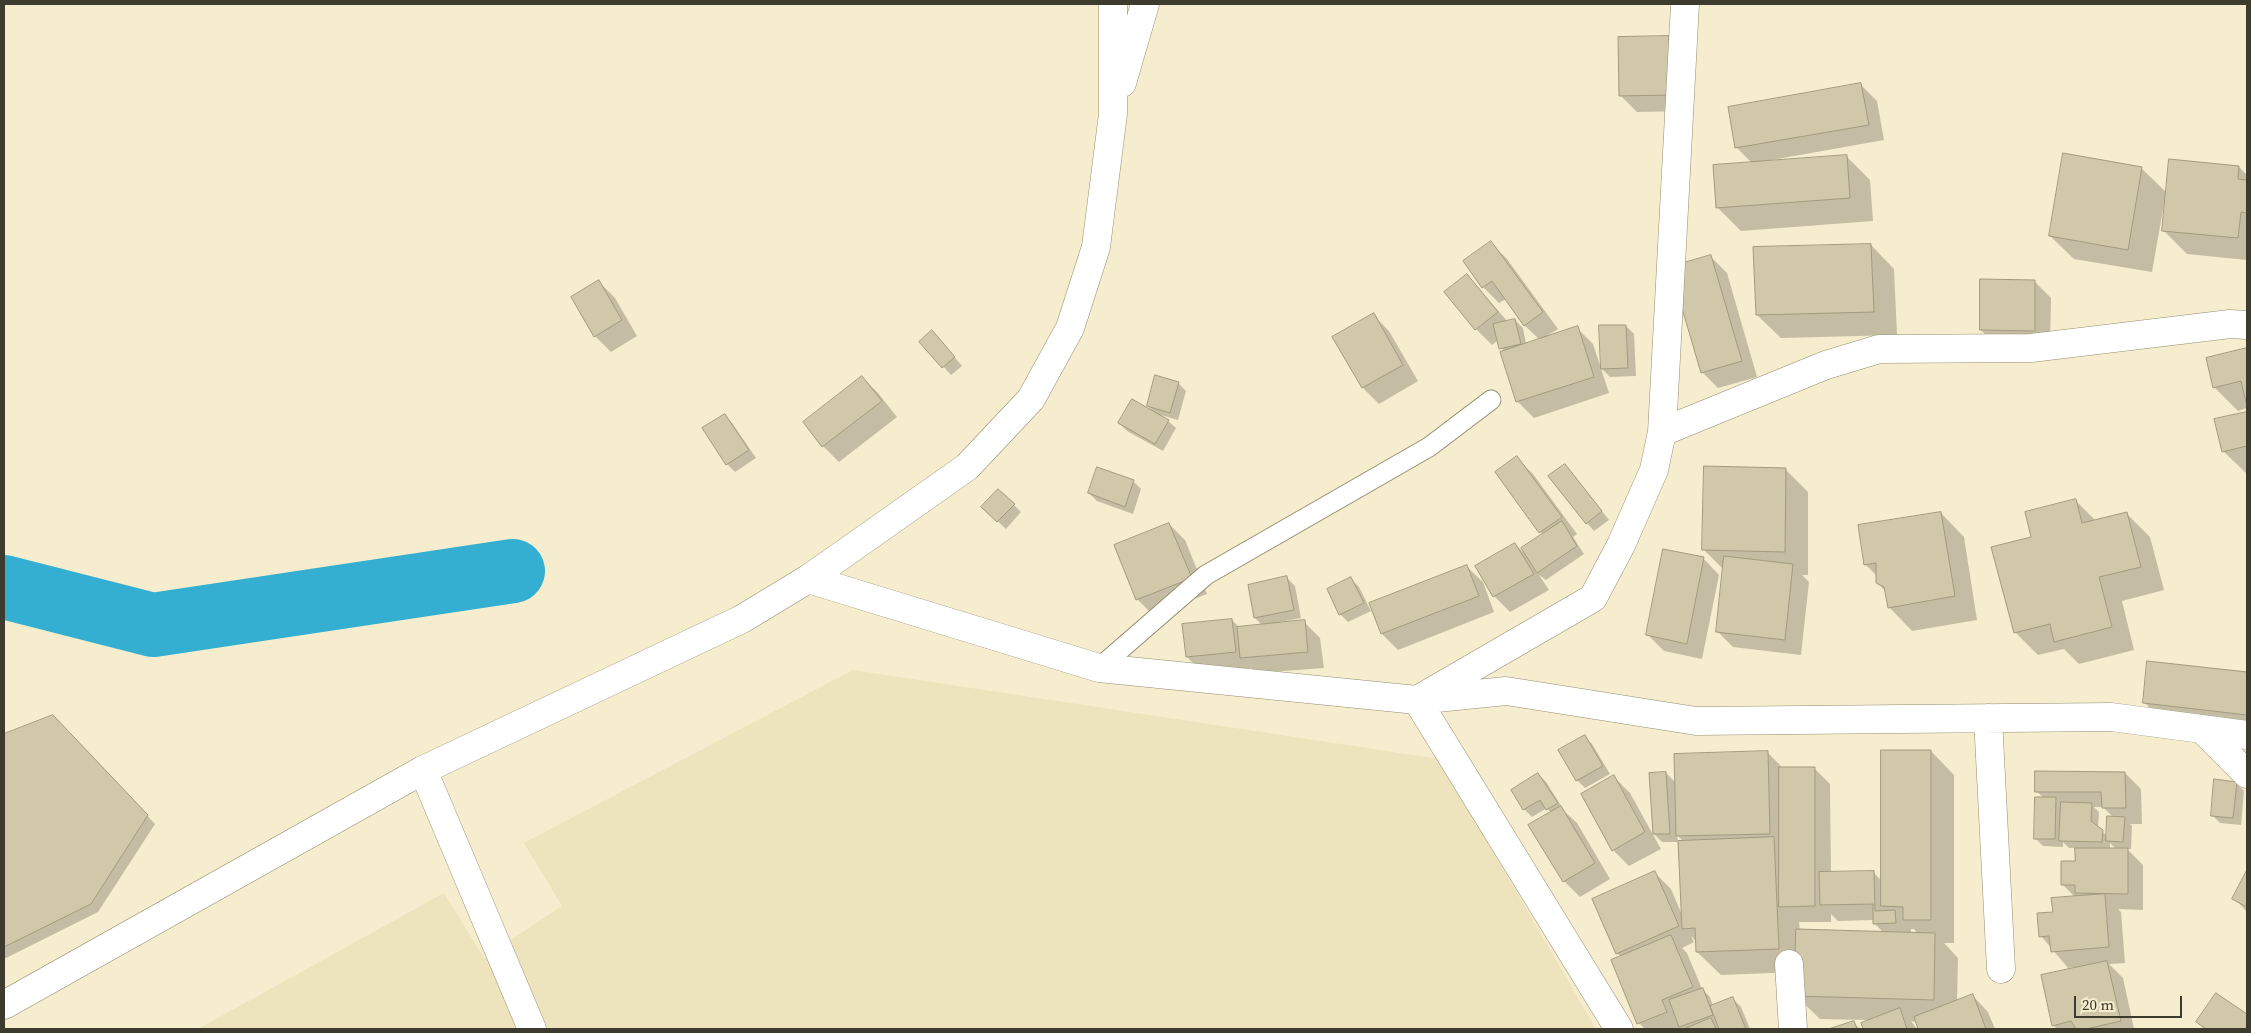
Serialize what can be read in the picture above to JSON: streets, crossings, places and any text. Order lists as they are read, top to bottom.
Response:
{
  "scale_bar": "20 m"
}
